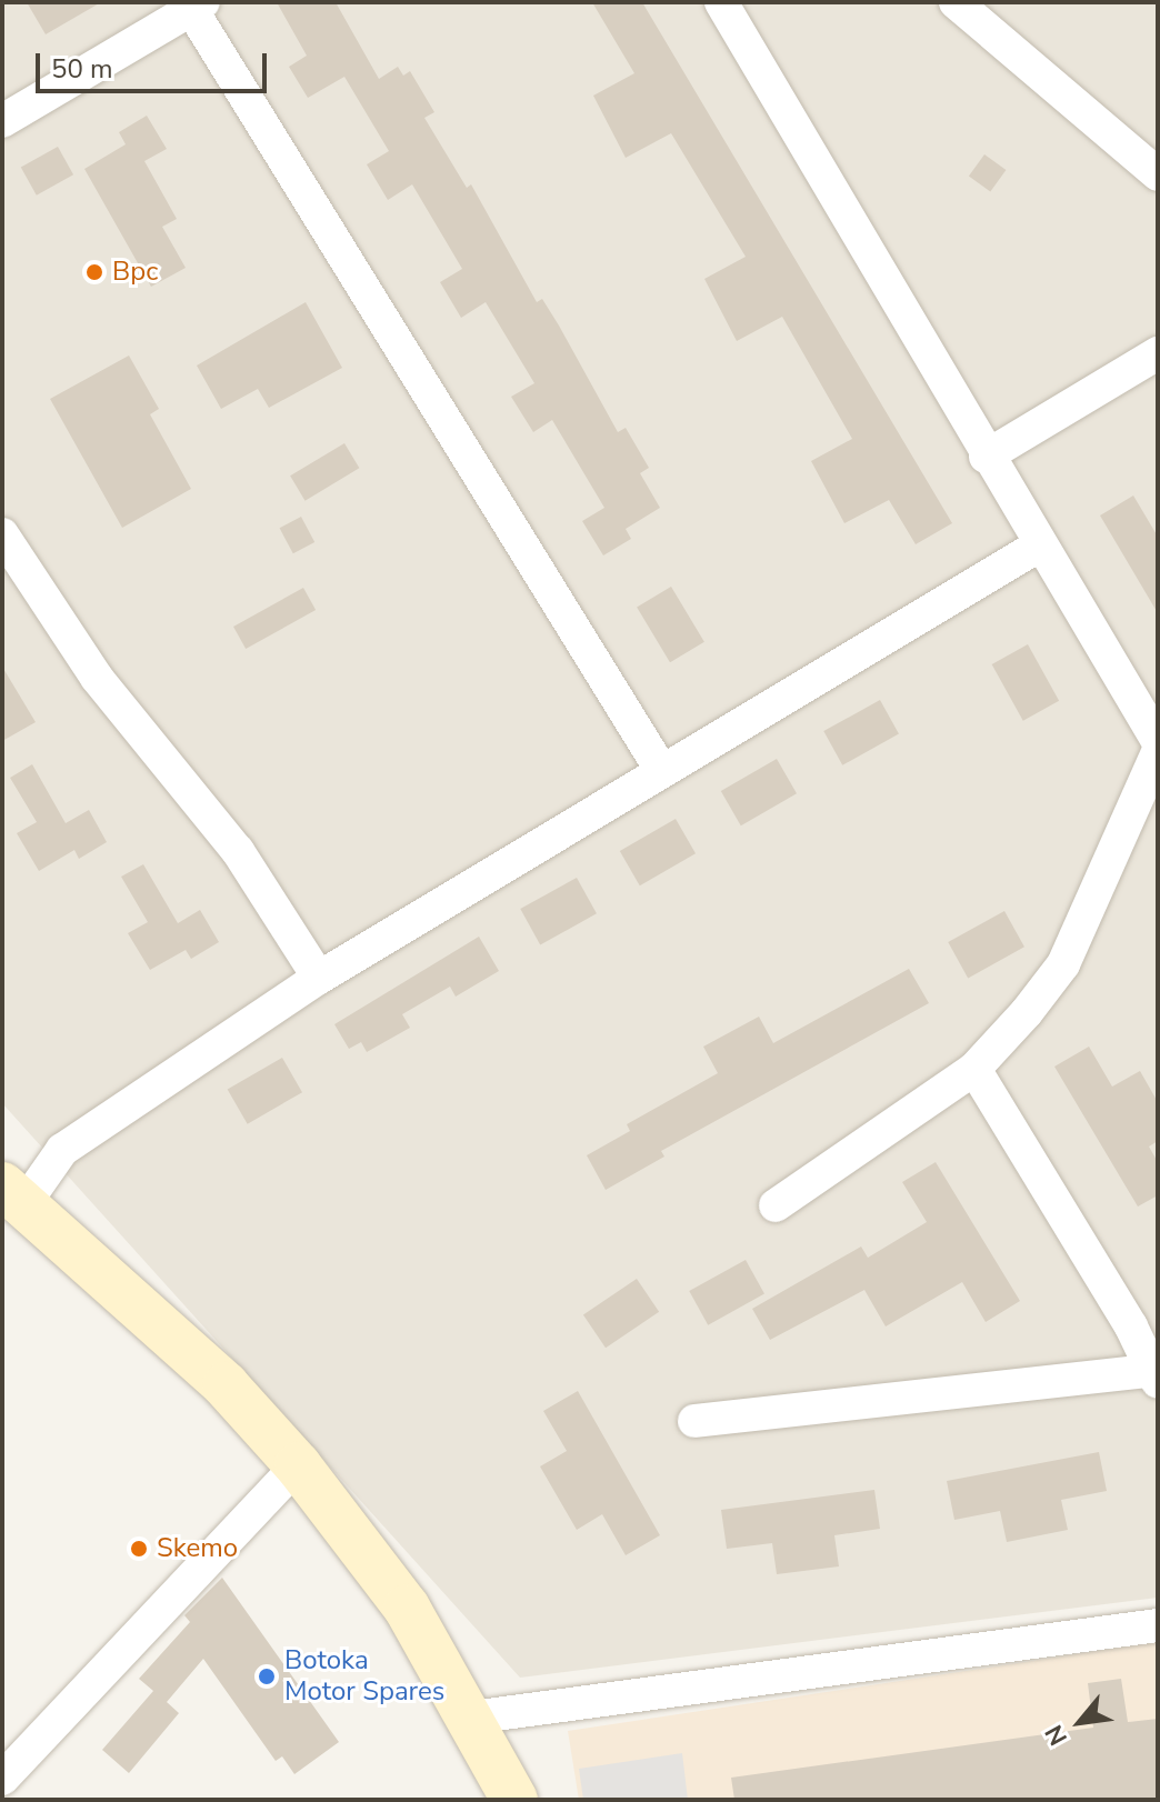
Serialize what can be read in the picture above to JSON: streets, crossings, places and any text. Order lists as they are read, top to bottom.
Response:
{
  "places": ["Bpc", "Skemo", "Botoka Motor Spares"],
  "scale_bar": "50 m",
  "north": "bottom left"
}
